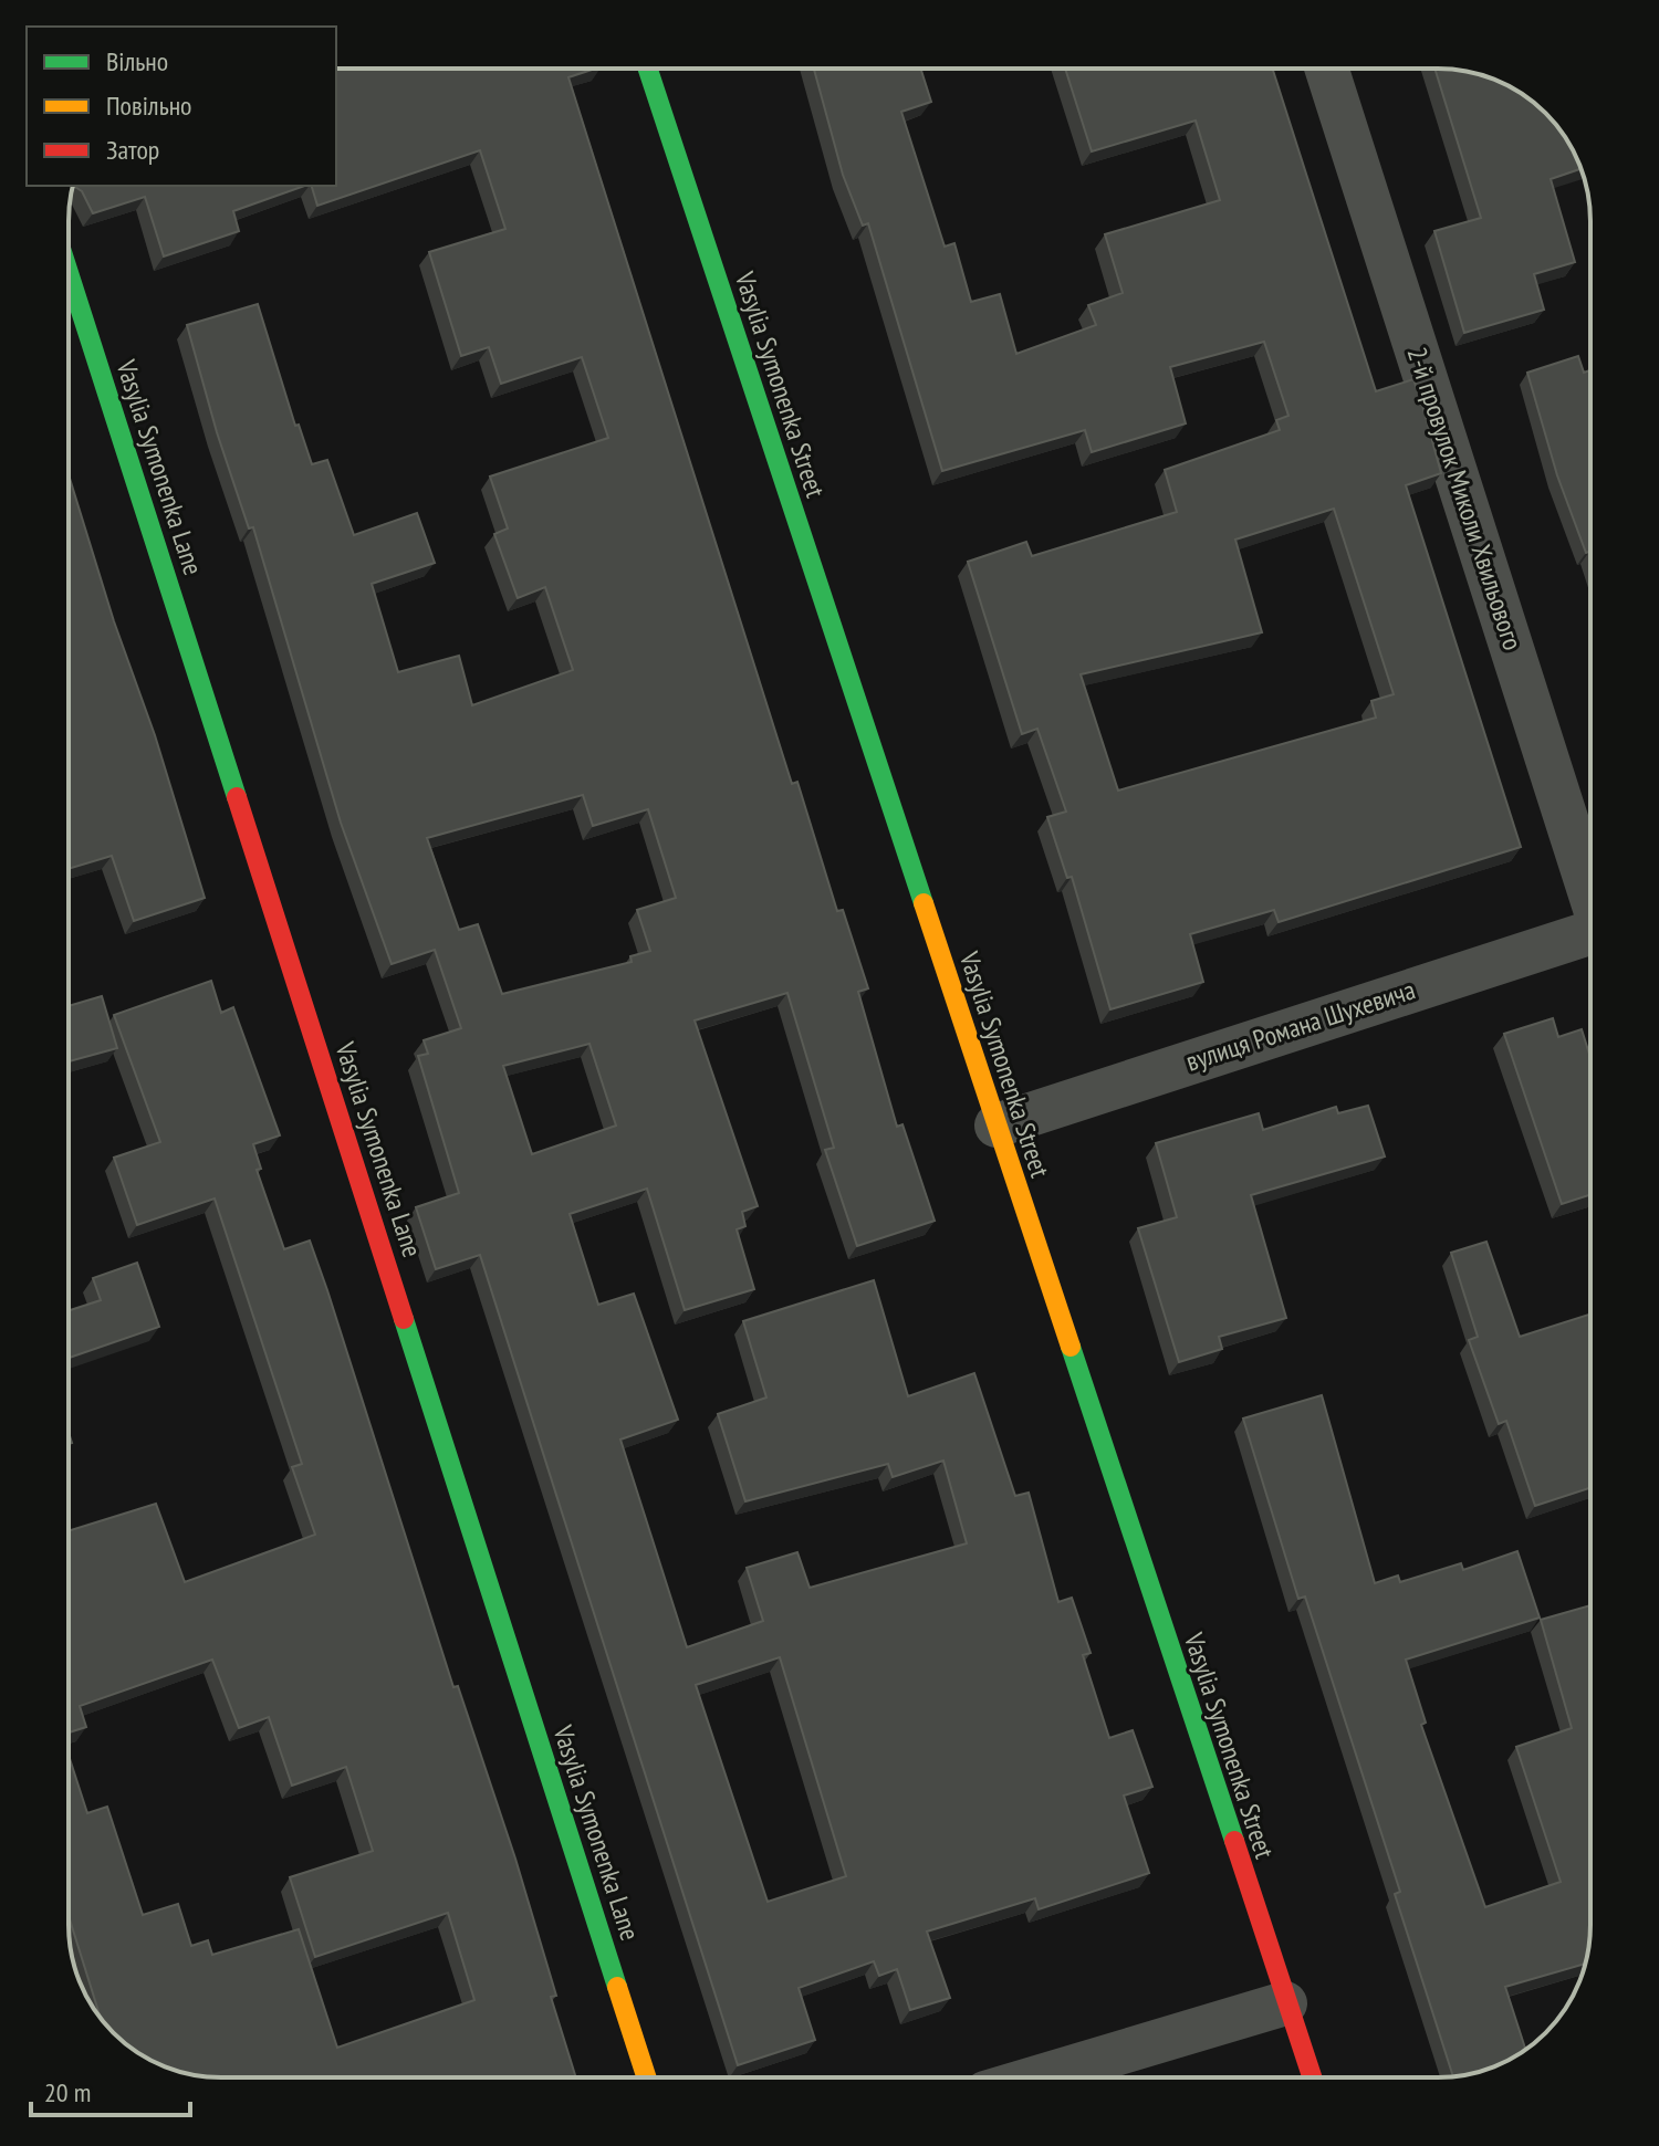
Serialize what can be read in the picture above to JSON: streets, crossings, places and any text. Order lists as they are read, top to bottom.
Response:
{
  "streets": {
    "street": [
      "Vasylia Symonenka Street",
      "Vasylia Symonenka Lane",
      "2-й провулок Миколи Хвильового",
      "вулиця Романа Шухевича"
    ]
  },
  "crossings": [
    ["Vasylia Symonenka Street", "вулиця Романа Шухевича"]
  ],
  "legend": ["Вільно", "Повільно", "Затор"],
  "scale_bar": "20 m"
}
